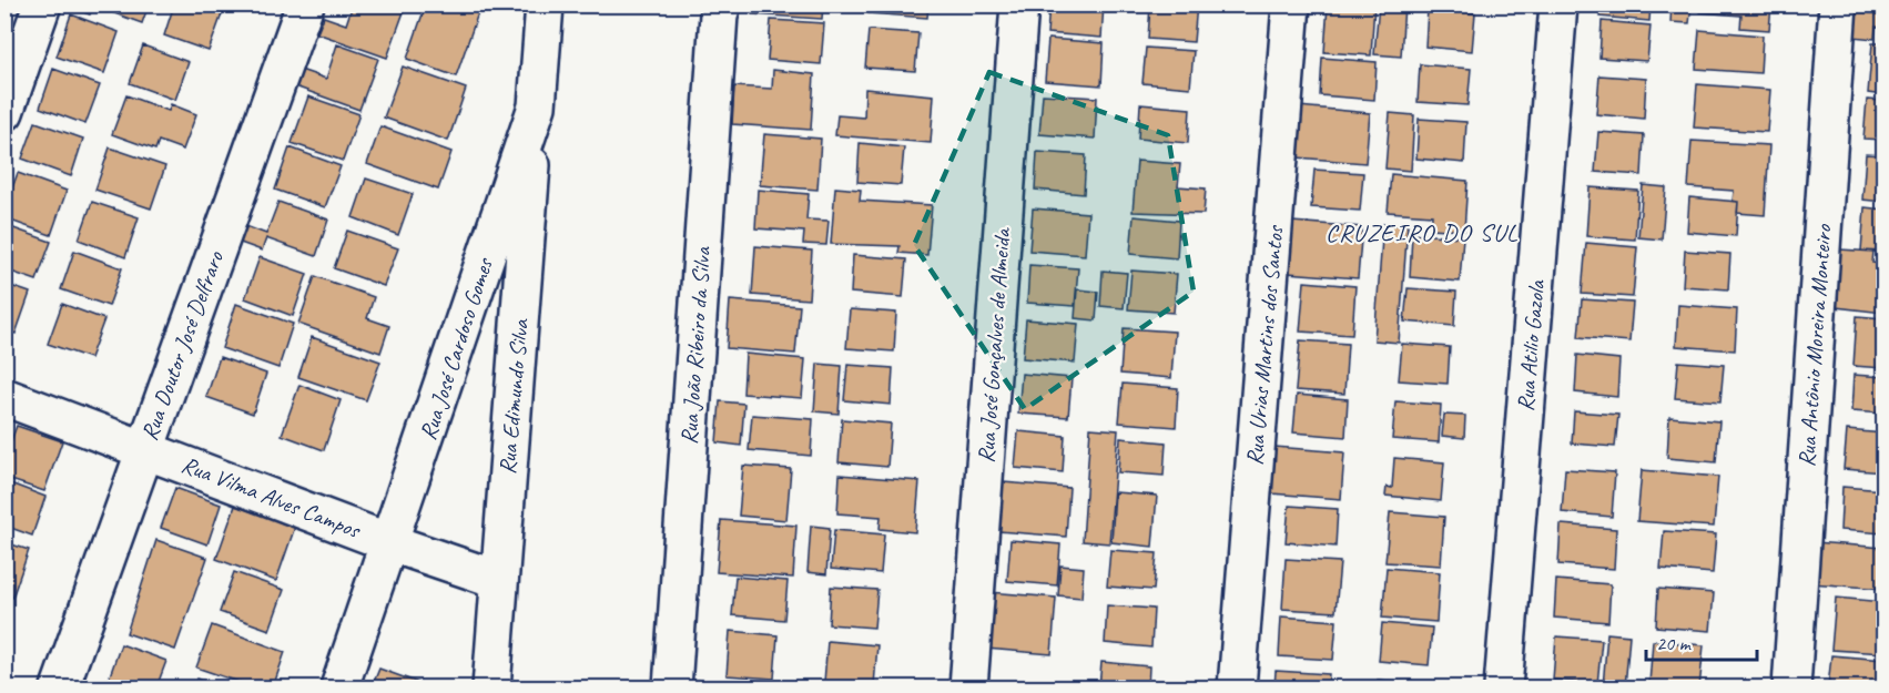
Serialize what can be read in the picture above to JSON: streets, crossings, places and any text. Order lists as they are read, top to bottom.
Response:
{
  "streets": {
    "street": [
      "Rua Doutor José Delfraro",
      "Rua João Ribeiro da Silva",
      "Rua José Gonçalves de Almeida",
      "Rua Urias Martins dos Santos",
      "Rua Atilio Gazola",
      "Rua Antônio Moreira Monteiro",
      "Rua José Cardoso Gomes",
      "Rua Edimundo Silva",
      "Rua Vilma Alves Campos"
    ]
  },
  "crossings": [
    ["Rua Doutor José Delfraro", "Rua Vilma Alves Campos"],
    ["Rua José Cardoso Gomes", "Rua Edimundo Silva"],
    ["Rua José Cardoso Gomes", "Rua Vilma Alves Campos"],
    ["Rua Edimundo Silva", "Rua Vilma Alves Campos"]
  ],
  "districts": ["CRUZEIRO DO SUL"],
  "scale_bar": "20 m"
}
